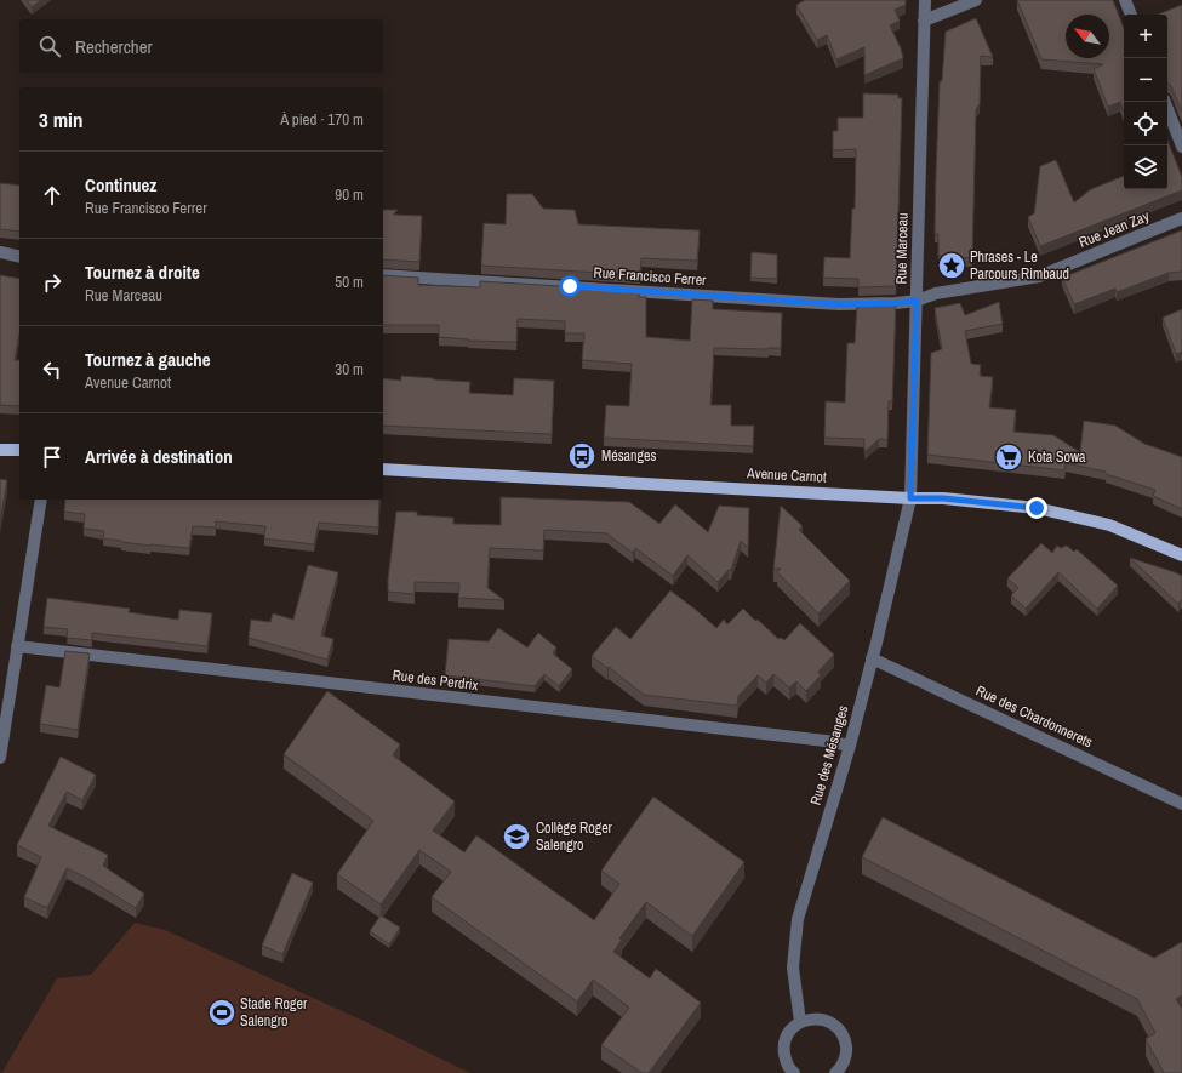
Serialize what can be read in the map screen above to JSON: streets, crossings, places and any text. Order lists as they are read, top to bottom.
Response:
{
  "streets": {
    "main road": ["Avenue Carnot"],
    "street": [
      "Rue Jean Zay",
      "Rue Marceau",
      "Rue Francisco Ferrer",
      "Rue des Perdrix",
      "Rue des Chardonnerets",
      "Rue des Mésanges"
    ]
  },
  "crossings": [
    ["Rue Jean Zay", "Rue Marceau"],
    ["Rue Jean Zay", "Rue Francisco Ferrer"],
    ["Rue Marceau", "Rue Francisco Ferrer"],
    ["Rue Marceau", "Avenue Carnot"],
    ["Rue Marceau", "Rue des Mésanges"],
    ["Avenue Carnot", "Rue des Mésanges"],
    ["Rue des Perdrix", "Rue des Mésanges"],
    ["Rue des Chardonnerets", "Rue des Mésanges"]
  ],
  "places": {
    "place": ["Phrases - Le Parcours Rimbaud"],
    "bus stop": ["Mésanges"],
    "supermarket": ["Kota Sowa"],
    "school or university": ["Collège Roger Salengro"],
    "sports": ["Stade Roger Salengro"]
  },
  "north": "top left",
  "page": {
    "map_buttons": ["+", "−"],
    "search": "Rechercher",
    "heading": ["3 min", "À pied · 170 m"],
    "list": [
      ["Continuez", "Rue Francisco Ferrer", "90 m"],
      ["Tournez à droite", "Rue Marceau", "50 m"],
      ["Tournez à gauche", "Avenue Carnot", "30 m"],
      "Arrivée à destination"
    ]
  }
}
